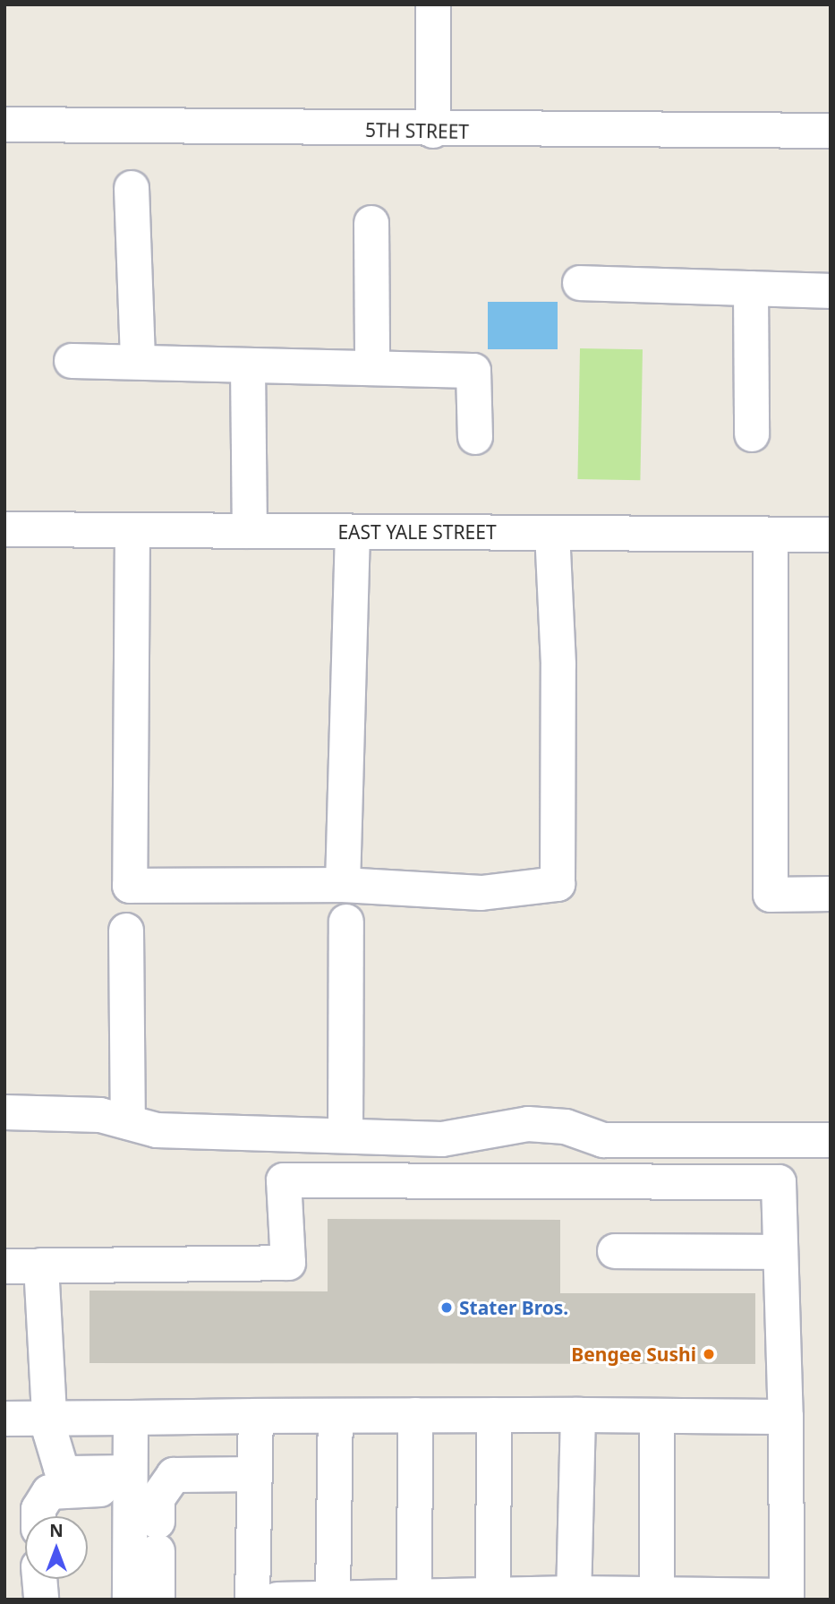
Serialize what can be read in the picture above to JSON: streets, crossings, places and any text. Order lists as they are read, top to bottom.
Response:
{
  "streets": {
    "street": ["5TH STREET", "EAST YALE STREET"]
  },
  "places": ["Stater Bros.", "Bengee Sushi"],
  "north": "top"
}
